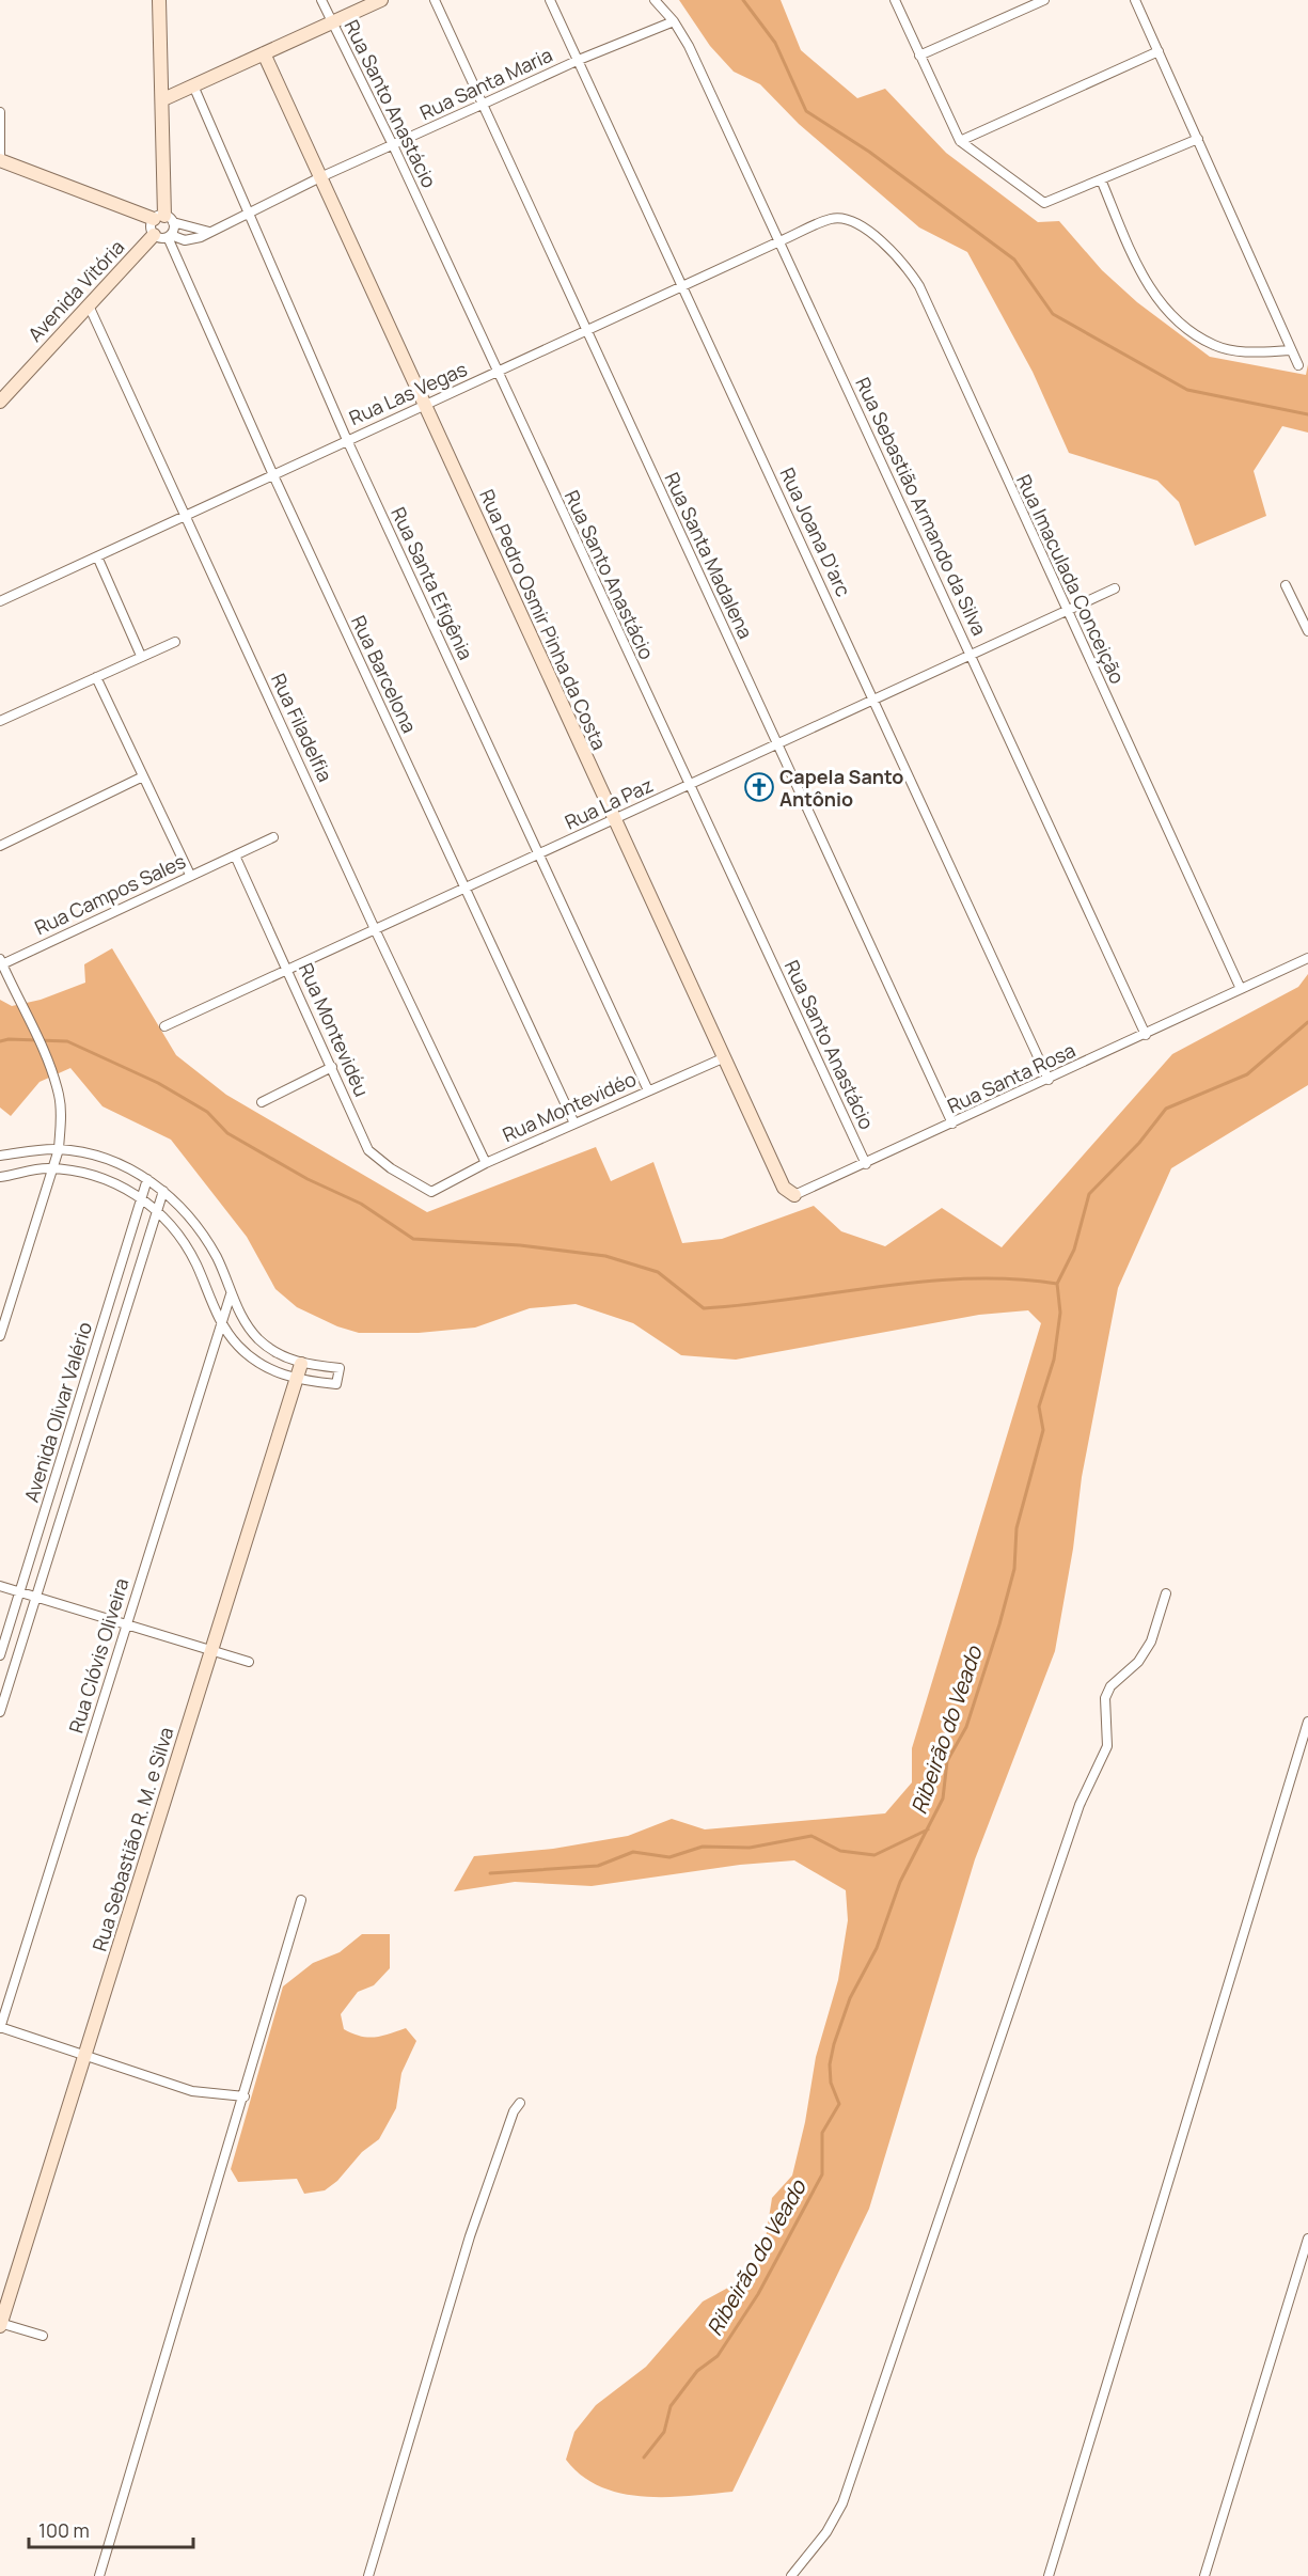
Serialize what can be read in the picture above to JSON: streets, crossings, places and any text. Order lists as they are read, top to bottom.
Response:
{
  "streets": {
    "street": [
      "Rua Santa Maria",
      "Rua Santo Anastácio",
      "Avenida Vitória",
      "Rua Las Vegas",
      "Rua Sebastião Armando da Silva",
      "Rua Joana D'arc",
      "Rua Santa Madalena",
      "Rua Imaculada Conceição",
      "Rua Santa Efigênia",
      "Rua Pedro Osmir Pinha da Costa",
      "Rua Barcelona",
      "Rua Filadelfia",
      "Rua La Paz",
      "Rua Campos Sales",
      "Rua Montevidéu",
      "Rua Santa Rosa",
      "Rua Montevidéo",
      "Avenida Olivar Valério",
      "Rua Clóvis Oliveira",
      "Rua Sebastião R. M. e Silva"
    ]
  },
  "crossings": [
    ["Rua Santa Maria", "Rua Santo Anastácio"],
    ["Rua Santa Maria", "Avenida Vitória"],
    ["Rua Santa Maria", "Rua Sebastião Armando da Silva"],
    ["Rua Santa Maria", "Rua Joana D'arc"],
    ["Rua Santa Maria", "Rua Santa Madalena"],
    ["Rua Santa Maria", "Rua Santa Efigênia"],
    ["Rua Santa Maria", "Rua Pedro Osmir Pinha da Costa"],
    ["Rua Santa Maria", "Rua Barcelona"],
    ["Rua Santo Anastácio", "Rua Las Vegas"],
    ["Rua Santo Anastácio", "Rua La Paz"],
    ["Rua Santo Anastácio", "Rua Santa Rosa"],
    ["Avenida Vitória", "Rua Barcelona"],
    ["Avenida Vitória", "Rua Filadelfia"],
    ["Rua Las Vegas", "Rua Sebastião Armando da Silva"],
    ["Rua Las Vegas", "Rua Joana D'arc"],
    ["Rua Las Vegas", "Rua Santa Madalena"],
    ["Rua Las Vegas", "Rua Imaculada Conceição"],
    ["Rua Las Vegas", "Rua Santa Efigênia"],
    ["Rua Las Vegas", "Rua Pedro Osmir Pinha da Costa"],
    ["Rua Las Vegas", "Rua Barcelona"],
    ["Rua Las Vegas", "Rua Filadelfia"],
    ["Rua Sebastião Armando da Silva", "Rua La Paz"],
    ["Rua Sebastião Armando da Silva", "Rua Santa Rosa"],
    ["Rua Joana D'arc", "Rua La Paz"],
    ["Rua Joana D'arc", "Rua Santa Rosa"],
    ["Rua Santa Madalena", "Rua La Paz"],
    ["Rua Santa Madalena", "Rua Santa Rosa"],
    ["Rua Imaculada Conceição", "Rua La Paz"],
    ["Rua Imaculada Conceição", "Rua Santa Rosa"],
    ["Rua Santa Efigênia", "Rua La Paz"],
    ["Rua Santa Efigênia", "Rua Montevidéo"],
    ["Rua Pedro Osmir Pinha da Costa", "Rua La Paz"],
    ["Rua Pedro Osmir Pinha da Costa", "Rua Santa Rosa"],
    ["Rua Pedro Osmir Pinha da Costa", "Rua Montevidéo"],
    ["Rua Barcelona", "Rua La Paz"],
    ["Rua Barcelona", "Rua Montevidéo"],
    ["Rua Filadelfia", "Rua La Paz"],
    ["Rua Filadelfia", "Rua Montevidéo"],
    ["Rua La Paz", "Rua Montevidéu"],
    ["Rua Campos Sales", "Rua Montevidéu"],
    ["Rua Montevidéu", "Rua Montevidéo"]
  ],
  "water": ["Ribeirão do Veado"],
  "places": {
    "church": ["Capela Santo Antônio"]
  },
  "scale_bar": "100 m"
}
